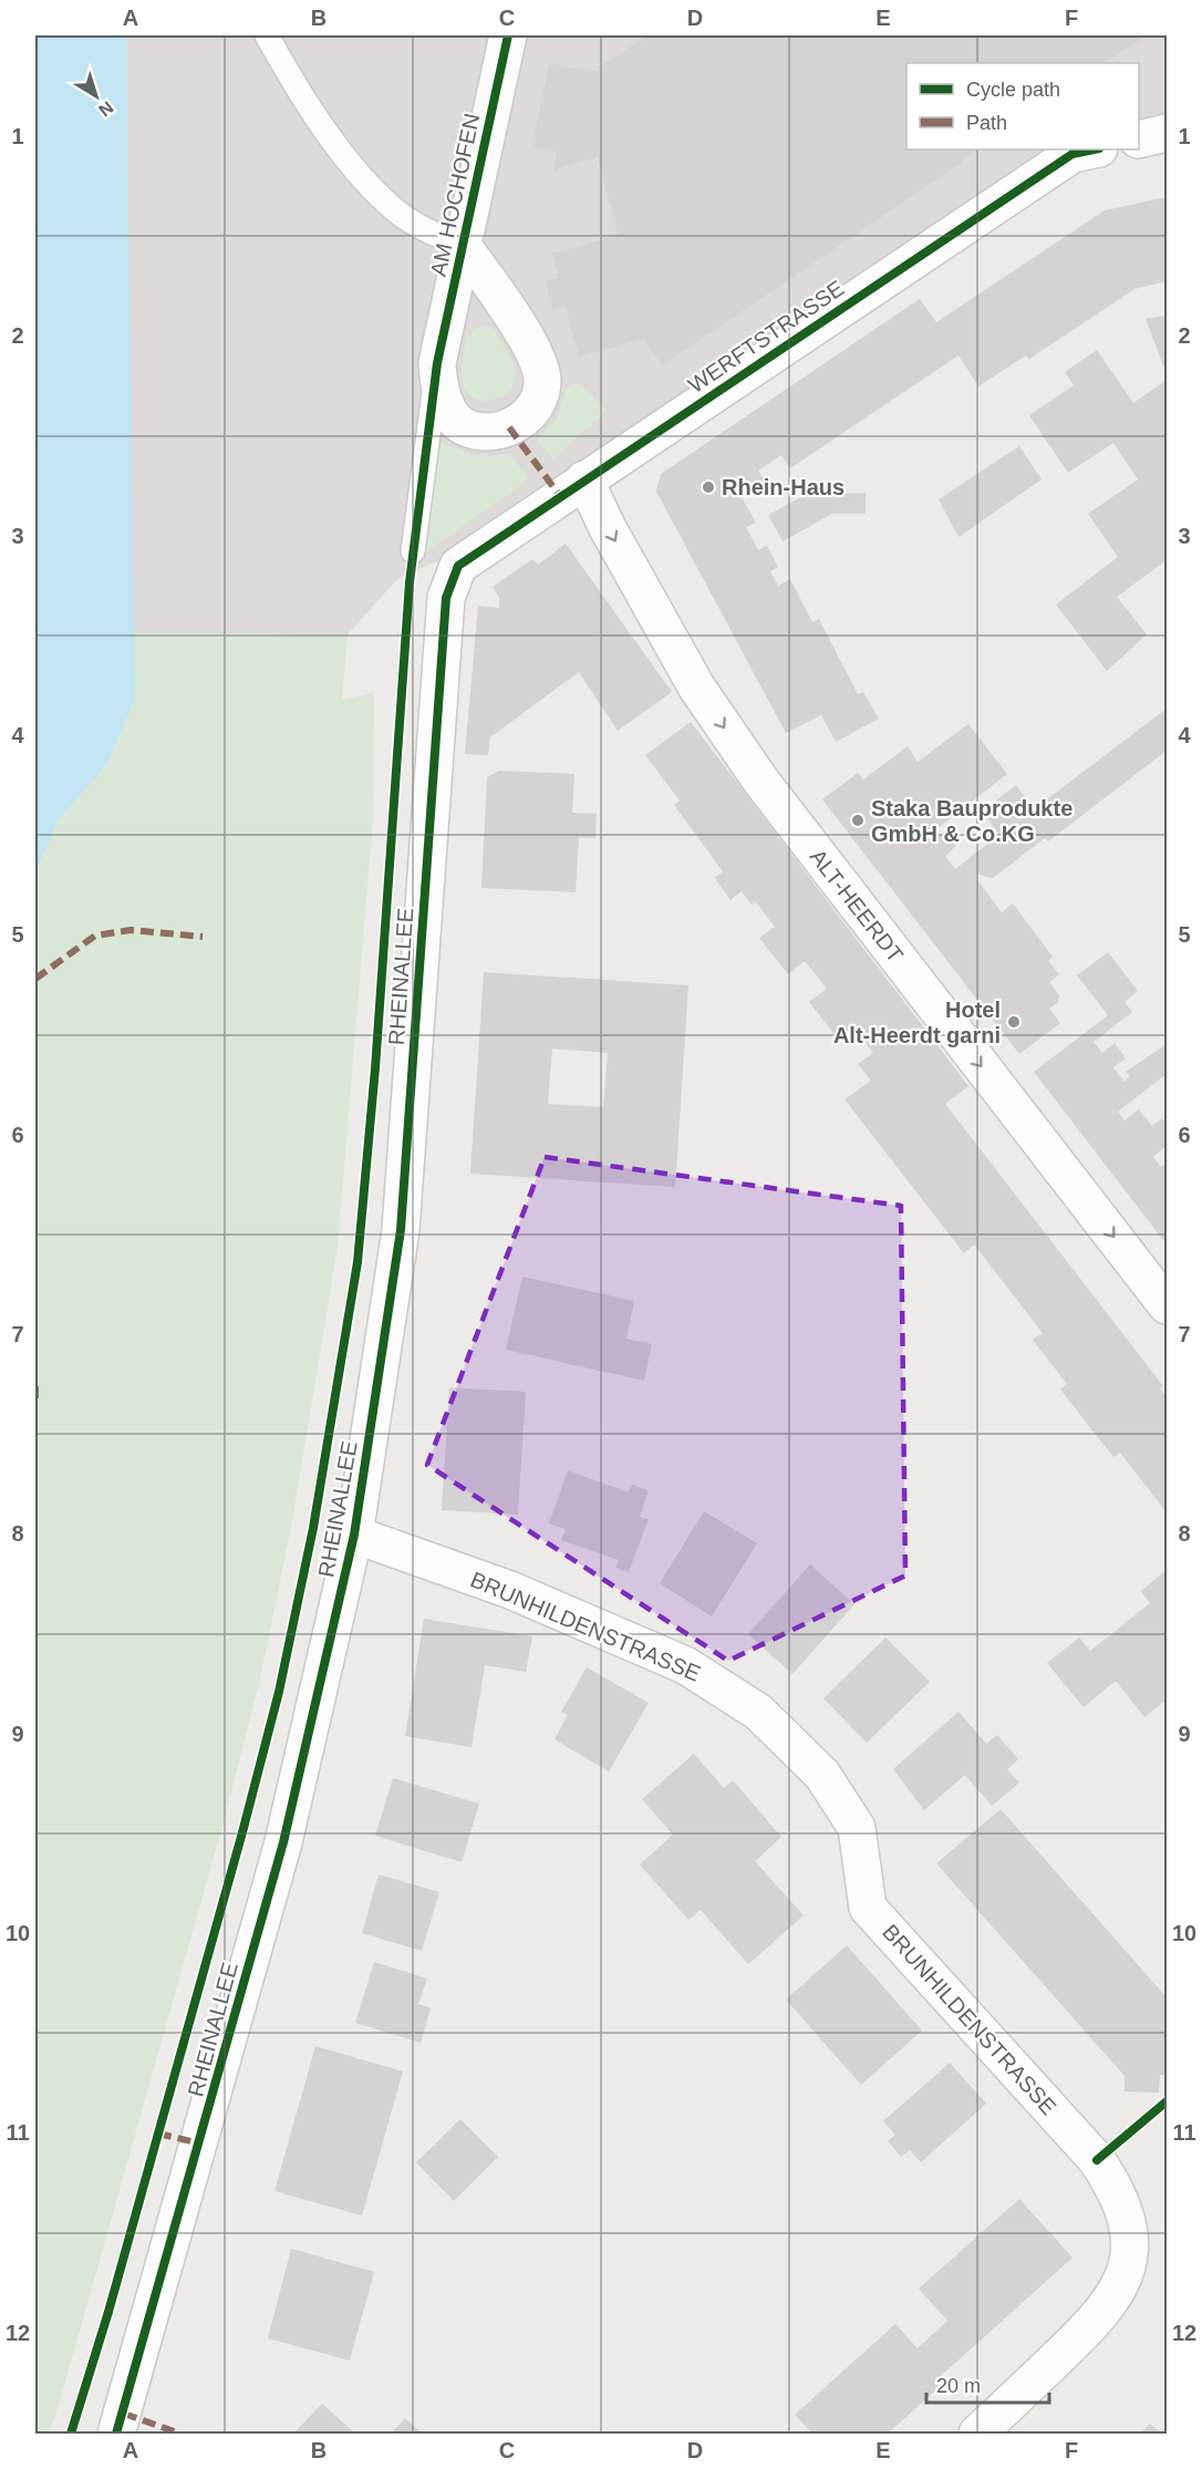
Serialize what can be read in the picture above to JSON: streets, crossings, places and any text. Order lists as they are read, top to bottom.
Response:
{
  "streets": {
    "street": [
      "AM HOCHOFEN",
      "WERFTSTRASSE",
      "ALT-HEERDT",
      "RHEINALLEE",
      "BRUNHILDENSTRASSE"
    ]
  },
  "crossings": [
    ["WERFTSTRASSE", "ALT-HEERDT"],
    ["WERFTSTRASSE", "RHEINALLEE"],
    ["RHEINALLEE", "BRUNHILDENSTRASSE"]
  ],
  "one_way": ["ALT-HEERDT"],
  "places": ["Rhein-Haus", "Staka Bauprodukte GmbH & Co.KG", "Hotel Alt-Heerdt garni"],
  "legend": ["Cycle path", "Path"],
  "scale_bar": "20 m",
  "north": "bottom right",
  "grid": {
    "columns": [
      "A",
      "B",
      "C",
      "D",
      "E",
      "F"
    ],
    "rows": [
      "1",
      "2",
      "3",
      "4",
      "5",
      "6",
      "7",
      "8",
      "9",
      "10",
      "11",
      "12"
    ]
  }
}
